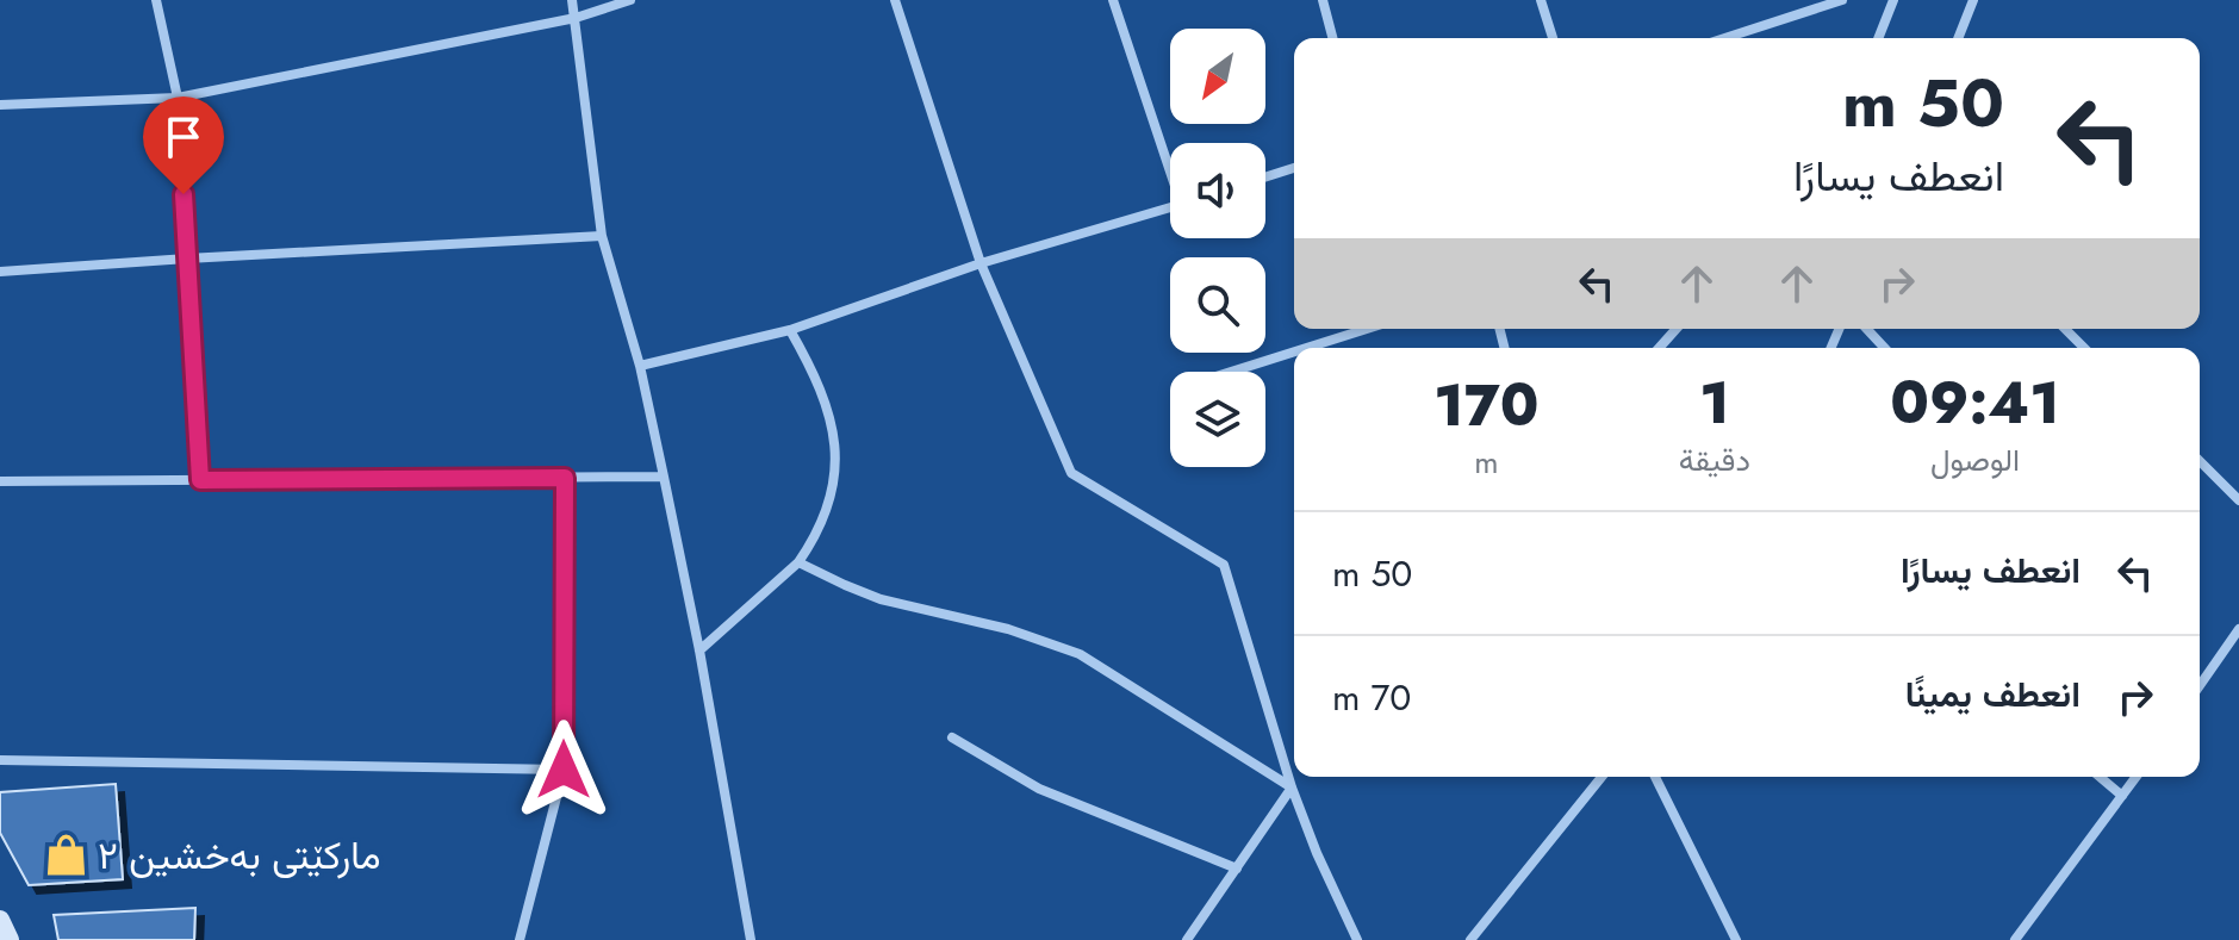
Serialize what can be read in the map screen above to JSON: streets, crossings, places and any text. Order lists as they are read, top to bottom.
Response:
{
  "places": {
    "shop": ["مارکێتی بەخشین ٢"]
  },
  "north": "bottom left",
  "page": {
    "turn": ["50 m", "انعطف يسارًا"],
    "eta": [
      "09:41",
      "الوصول",
      "1",
      "دقيقة",
      "170",
      "m"
    ],
    "list": [
      {
        "name": "انعطف يسارًا",
        "value": "50 m"
      },
      {
        "name": "انعطف يمينًا",
        "value": "70 m"
      }
    ]
  }
}
